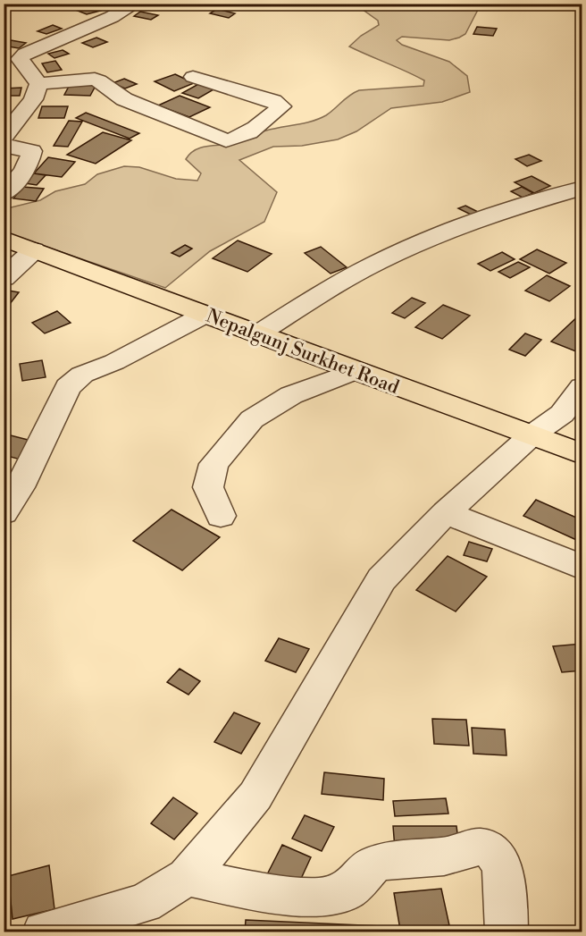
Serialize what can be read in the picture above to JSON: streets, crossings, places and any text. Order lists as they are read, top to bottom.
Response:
{
  "streets": {
    "main road": ["Nepalgunj Surkhet Road"]
  }
}
